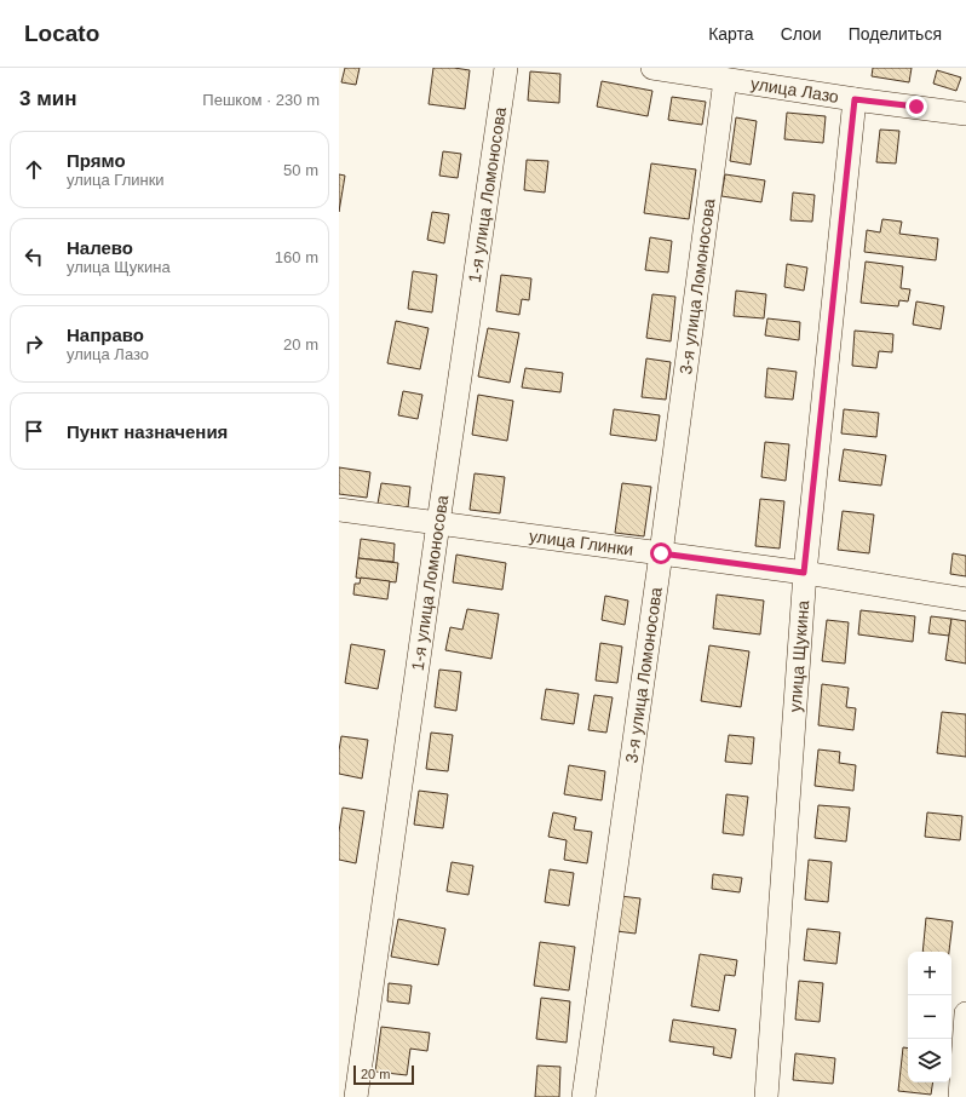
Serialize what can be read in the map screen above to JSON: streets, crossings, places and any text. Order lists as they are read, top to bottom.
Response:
{
  "streets": {
    "street": [
      "улица Лазо",
      "1-я улица Ломоносова",
      "3-я улица Ломоносова",
      "улица Глинки",
      "улица Щукина"
    ]
  },
  "crossings": [
    ["улица Лазо", "3-я улица Ломоносова"],
    ["улица Лазо", "улица Щукина"],
    ["1-я улица Ломоносова", "улица Глинки"],
    ["3-я улица Ломоносова", "улица Глинки"],
    ["улица Глинки", "улица Щукина"]
  ],
  "scale_bar": "20 m",
  "page": {
    "header": "Locato",
    "nav": ["Карта", "Слои", "Поделиться"],
    "heading": ["3 мин", "Пешком · 230 m"],
    "list": [
      ["Прямо", "улица Глинки", "50 m"],
      ["Налево", "улица Щукина", "160 m"],
      ["Направо", "улица Лазо", "20 m"],
      "Пункт назначения"
    ],
    "map_buttons": ["+", "−"],
    "scale": "20 m"
  }
}
